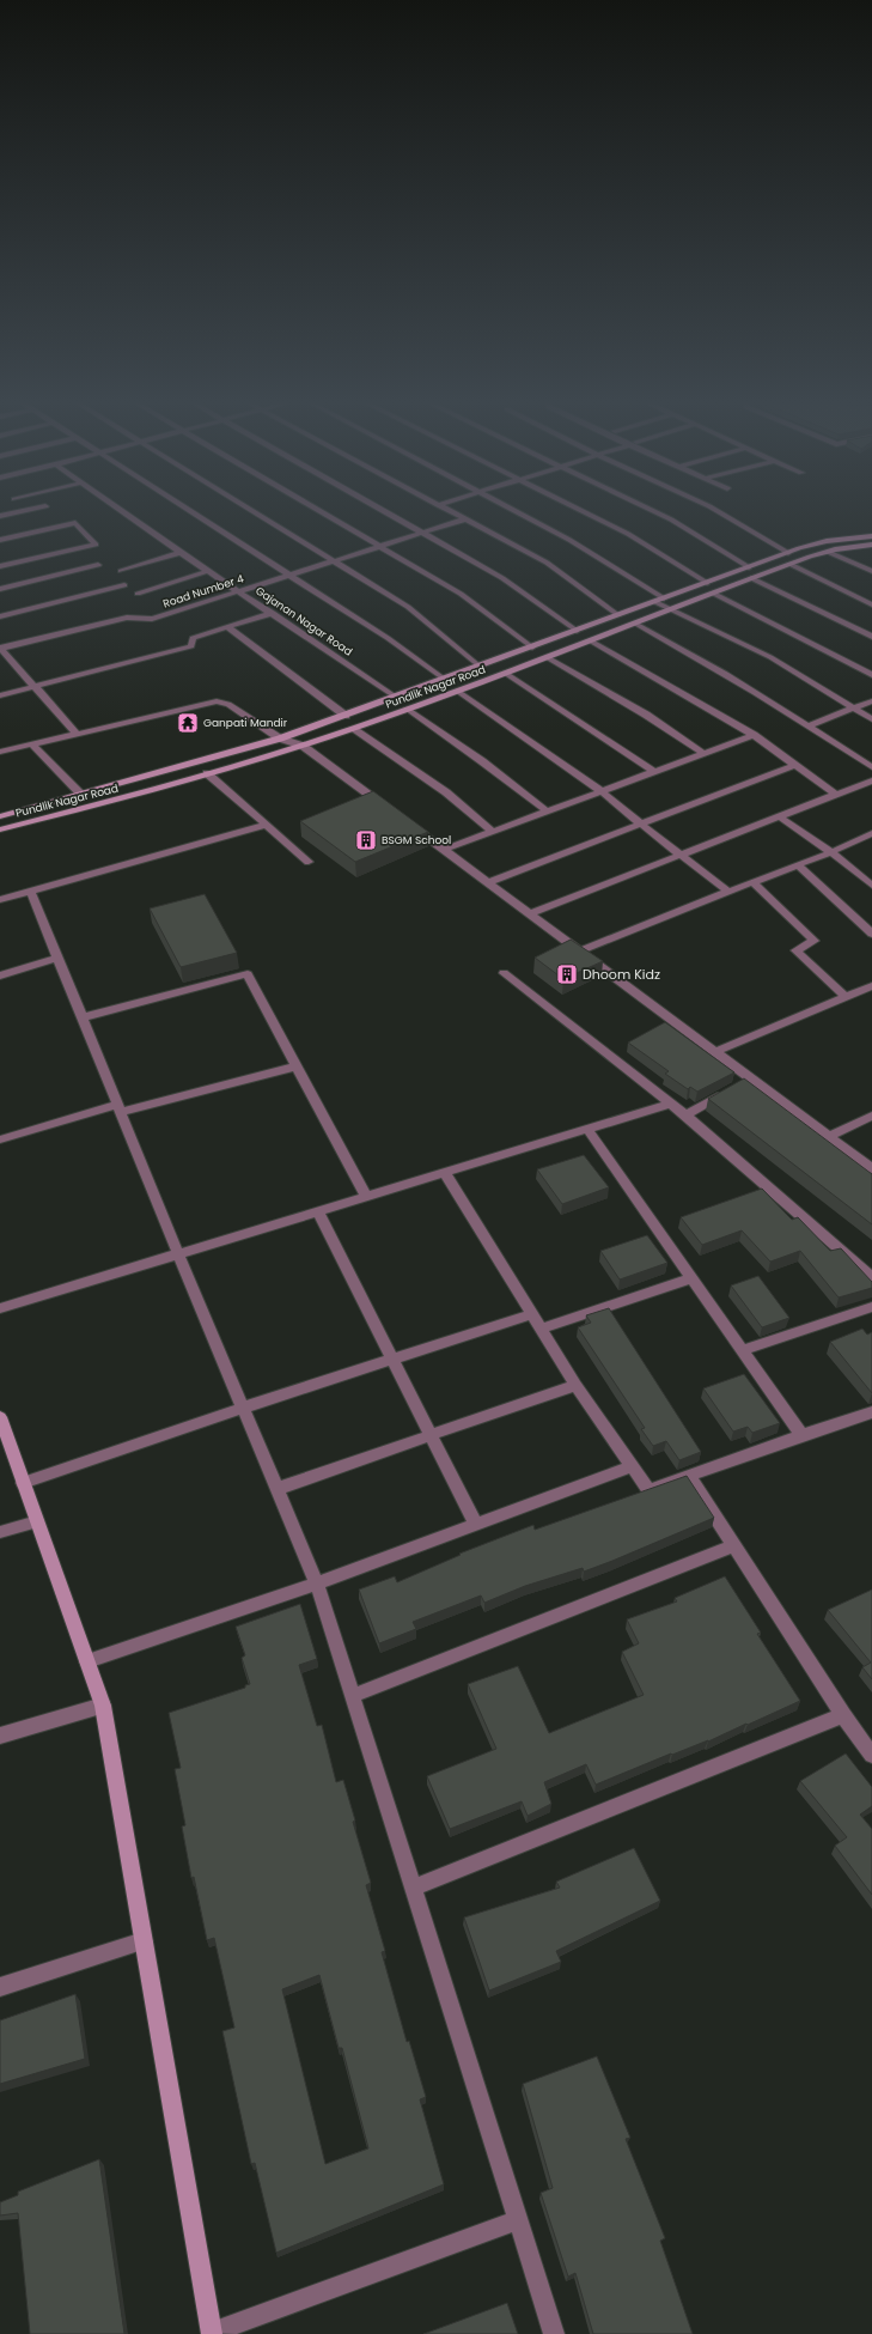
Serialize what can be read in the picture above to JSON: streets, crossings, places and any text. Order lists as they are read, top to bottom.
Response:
{
  "streets": {
    "main road": ["Pundlik Nagar Road"],
    "street": ["Road Number 4", "Gajanan Nagar Road"]
  },
  "crossings": [
    ["Road Number 4", "Gajanan Nagar Road"],
    ["Gajanan Nagar Road", "Pundlik Nagar Road"]
  ],
  "places": {
    "temple": ["Ganpati Mandir"],
    "building": ["BSGM School", "Dhoom Kidz"]
  }
}
